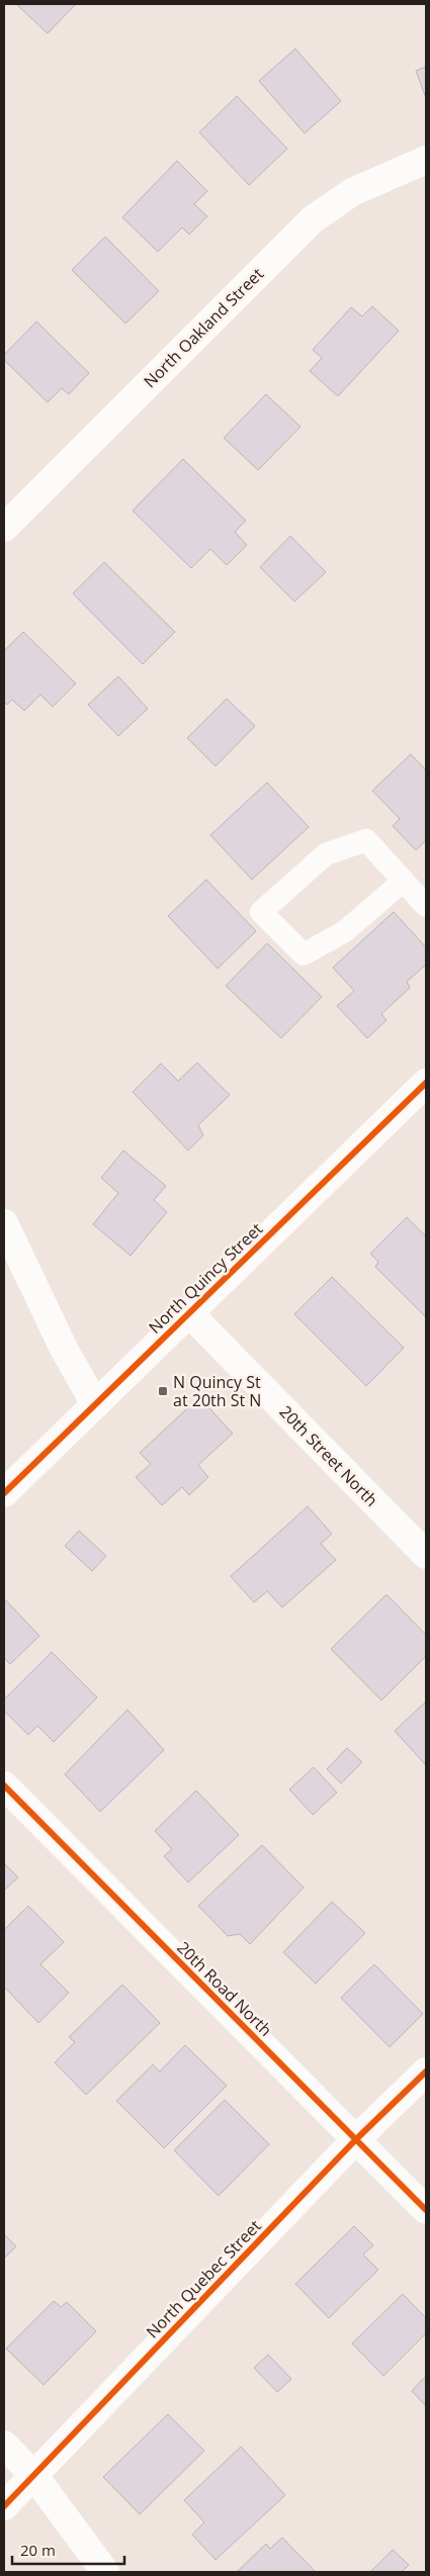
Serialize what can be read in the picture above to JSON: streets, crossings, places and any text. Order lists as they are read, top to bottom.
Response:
{
  "streets": {
    "street": [
      "North Oakland Street",
      "North Quincy Street",
      "20th Street North",
      "20th Road North",
      "North Quebec Street"
    ]
  },
  "crossings": [
    ["North Quincy Street", "20th Street North"],
    ["20th Road North", "North Quebec Street"]
  ],
  "places": {
    "transit": ["N Quincy St at 20th St N"]
  },
  "scale_bar": "20 m"
}
